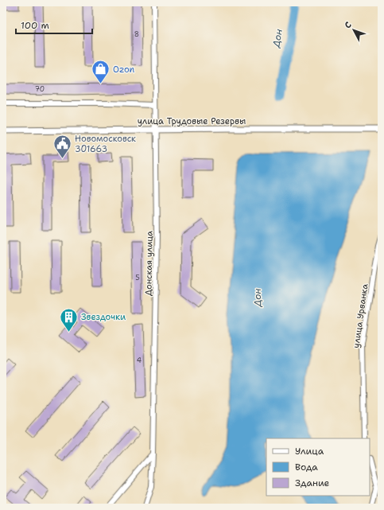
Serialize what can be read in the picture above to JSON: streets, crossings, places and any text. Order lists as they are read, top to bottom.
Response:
{
  "streets": {
    "street": ["улица Трудовые Резервы", "Донская улица", "улица Урванка"]
  },
  "crossings": [
    ["улица Трудовые Резервы", "Донская улица"]
  ],
  "water": ["Дон"],
  "places": {
    "shop": ["Ozon"],
    "public building": ["Новомосковск 301663"],
    "building": ["Звездочки"]
  },
  "house_numbers": [
    "8",
    "70",
    "5",
    "4"
  ],
  "legend": ["Улица", "Вода", "Здание"],
  "scale_bar": "100 m",
  "north": "top left"
}
